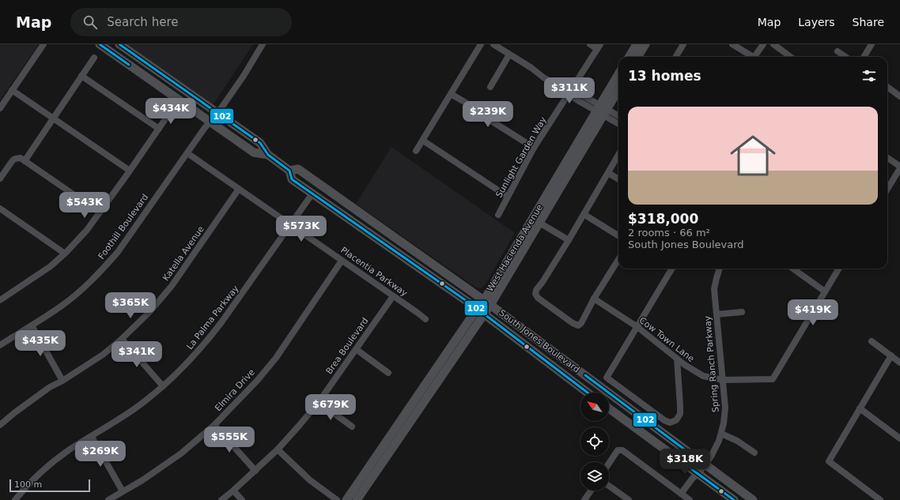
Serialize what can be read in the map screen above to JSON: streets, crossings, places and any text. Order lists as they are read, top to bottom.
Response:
{
  "streets": {
    "main road": ["West Hacienda Avenue", "South Jones Boulevard"],
    "street": [
      "Sunlight Garden Way",
      "Foothill Boulevard",
      "Katella Avenue",
      "Placentia Parkway",
      "La Palma Parkway",
      "Cow Town Lane",
      "Brea Boulevard",
      "Spring Ranch Parkway",
      "Elmira Drive"
    ]
  },
  "crossings": [
    ["Foothill Boulevard", "Placentia Parkway"],
    ["Foothill Boulevard", "South Jones Boulevard"],
    ["West Hacienda Avenue", "South Jones Boulevard"],
    ["Katella Avenue", "Placentia Parkway"],
    ["Placentia Parkway", "La Palma Parkway"],
    ["Placentia Parkway", "Brea Boulevard"],
    ["Placentia Parkway", "Elmira Drive"],
    ["La Palma Parkway", "South Jones Boulevard"],
    ["Cow Town Lane", "Spring Ranch Parkway"],
    ["South Jones Boulevard", "Spring Ranch Parkway"]
  ],
  "lines": ["transit line 102"],
  "scale_bar": "100 m",
  "north": "top left",
  "page": {
    "header": "Map",
    "search": "Search here",
    "nav": ["Map", "Layers", "Share"],
    "heading": "13 homes",
    "price": [
      "$311K",
      "$434K",
      "$239K",
      "$543K",
      "$573K",
      "$365K",
      "$419K",
      "$435K",
      "$341K",
      "$679K",
      "$555K",
      "$269K",
      "$318K"
    ],
    "list": [
      {
        "name": "$318,000",
        "note": "2 rooms · 66 m² · South Jones Boulevard"
      }
    ],
    "scale": "100 m"
  }
}
